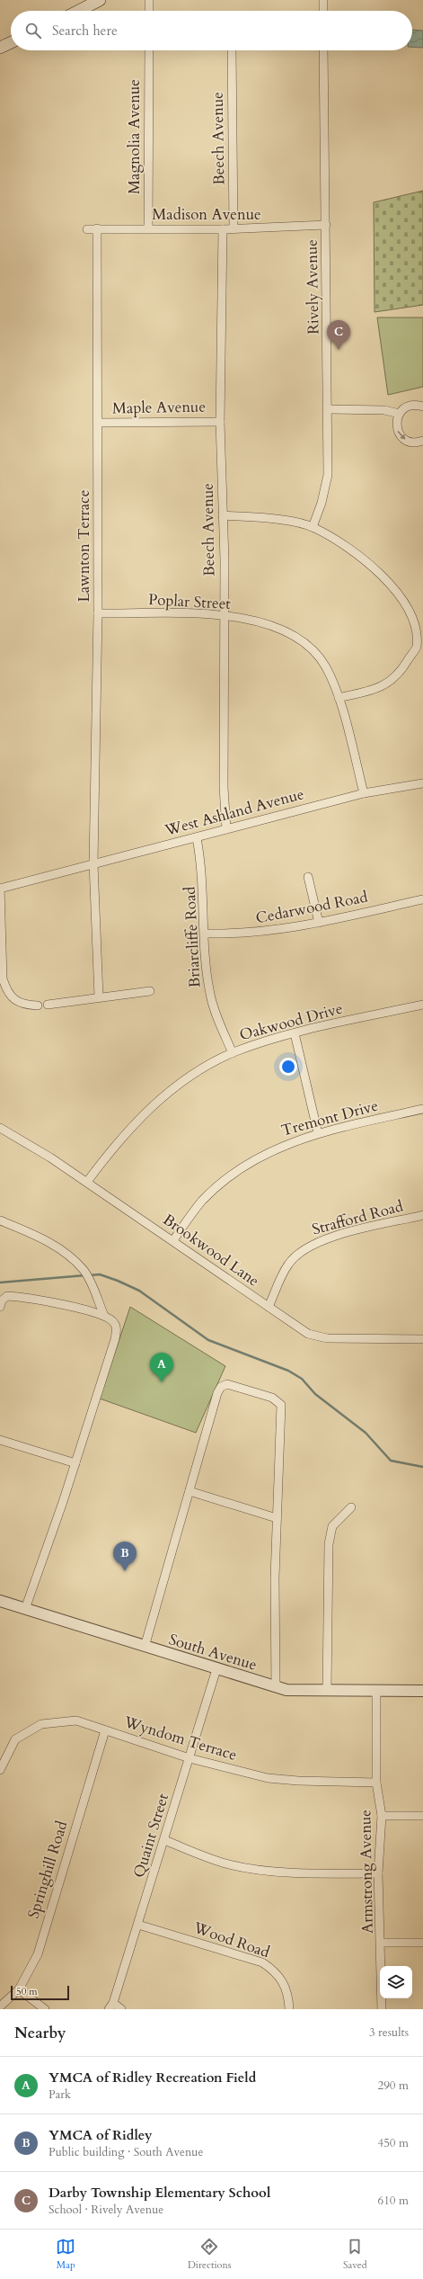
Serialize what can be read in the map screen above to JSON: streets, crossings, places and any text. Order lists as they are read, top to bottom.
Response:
{
  "streets": {
    "street": [
      "Magnolia Avenue",
      "Beech Avenue",
      "Madison Avenue",
      "Rively Avenue",
      "Maple Avenue",
      "Lawnton Terrace",
      "Poplar Street",
      "West Ashland Avenue",
      "Cedarwood Road",
      "Briarcliffe Road",
      "Oakwood Drive",
      "Tremont Drive",
      "Strafford Road",
      "Brookwood Lane",
      "South Avenue",
      "Wyndom Terrace",
      "Quaint Street",
      "Springhill Road",
      "Armstrong Avenue",
      "Wood Road"
    ]
  },
  "crossings": [
    ["Magnolia Avenue", "Madison Avenue"],
    ["Beech Avenue", "Madison Avenue"],
    ["Beech Avenue", "Maple Avenue"],
    ["Beech Avenue", "Poplar Street"],
    ["Beech Avenue", "West Ashland Avenue"],
    ["Madison Avenue", "Rively Avenue"],
    ["Madison Avenue", "Lawnton Terrace"],
    ["Maple Avenue", "Lawnton Terrace"],
    ["Lawnton Terrace", "Poplar Street"],
    ["Lawnton Terrace", "West Ashland Avenue"],
    ["Poplar Street", "West Ashland Avenue"],
    ["West Ashland Avenue", "Briarcliffe Road"],
    ["Cedarwood Road", "Briarcliffe Road"],
    ["Briarcliffe Road", "Oakwood Drive"],
    ["Oakwood Drive", "Brookwood Lane"],
    ["Tremont Drive", "Brookwood Lane"],
    ["Strafford Road", "Brookwood Lane"],
    ["South Avenue", "Quaint Street"],
    ["South Avenue", "Armstrong Avenue"],
    ["Wyndom Terrace", "Quaint Street"],
    ["Wyndom Terrace", "Springhill Road"],
    ["Wyndom Terrace", "Armstrong Avenue"],
    ["Quaint Street", "Wood Road"]
  ],
  "scale_bar": "50 m",
  "page": {
    "search": "Search here",
    "pins": ["C", "A", "B"],
    "scale": "50 m",
    "heading": ["Nearby", "3 results"],
    "list": [
      {
        "mark": "A",
        "name": "YMCA of Ridley Recreation Field",
        "note": "Park",
        "value": "290 m"
      },
      {
        "mark": "B",
        "name": "YMCA of Ridley",
        "note": "Public building · South Avenue",
        "value": "450 m"
      },
      {
        "mark": "C",
        "name": "Darby Township Elementary School",
        "note": "School · Rively Avenue",
        "value": "610 m"
      }
    ],
    "nav": ["Map", "Directions", "Saved"]
  }
}
